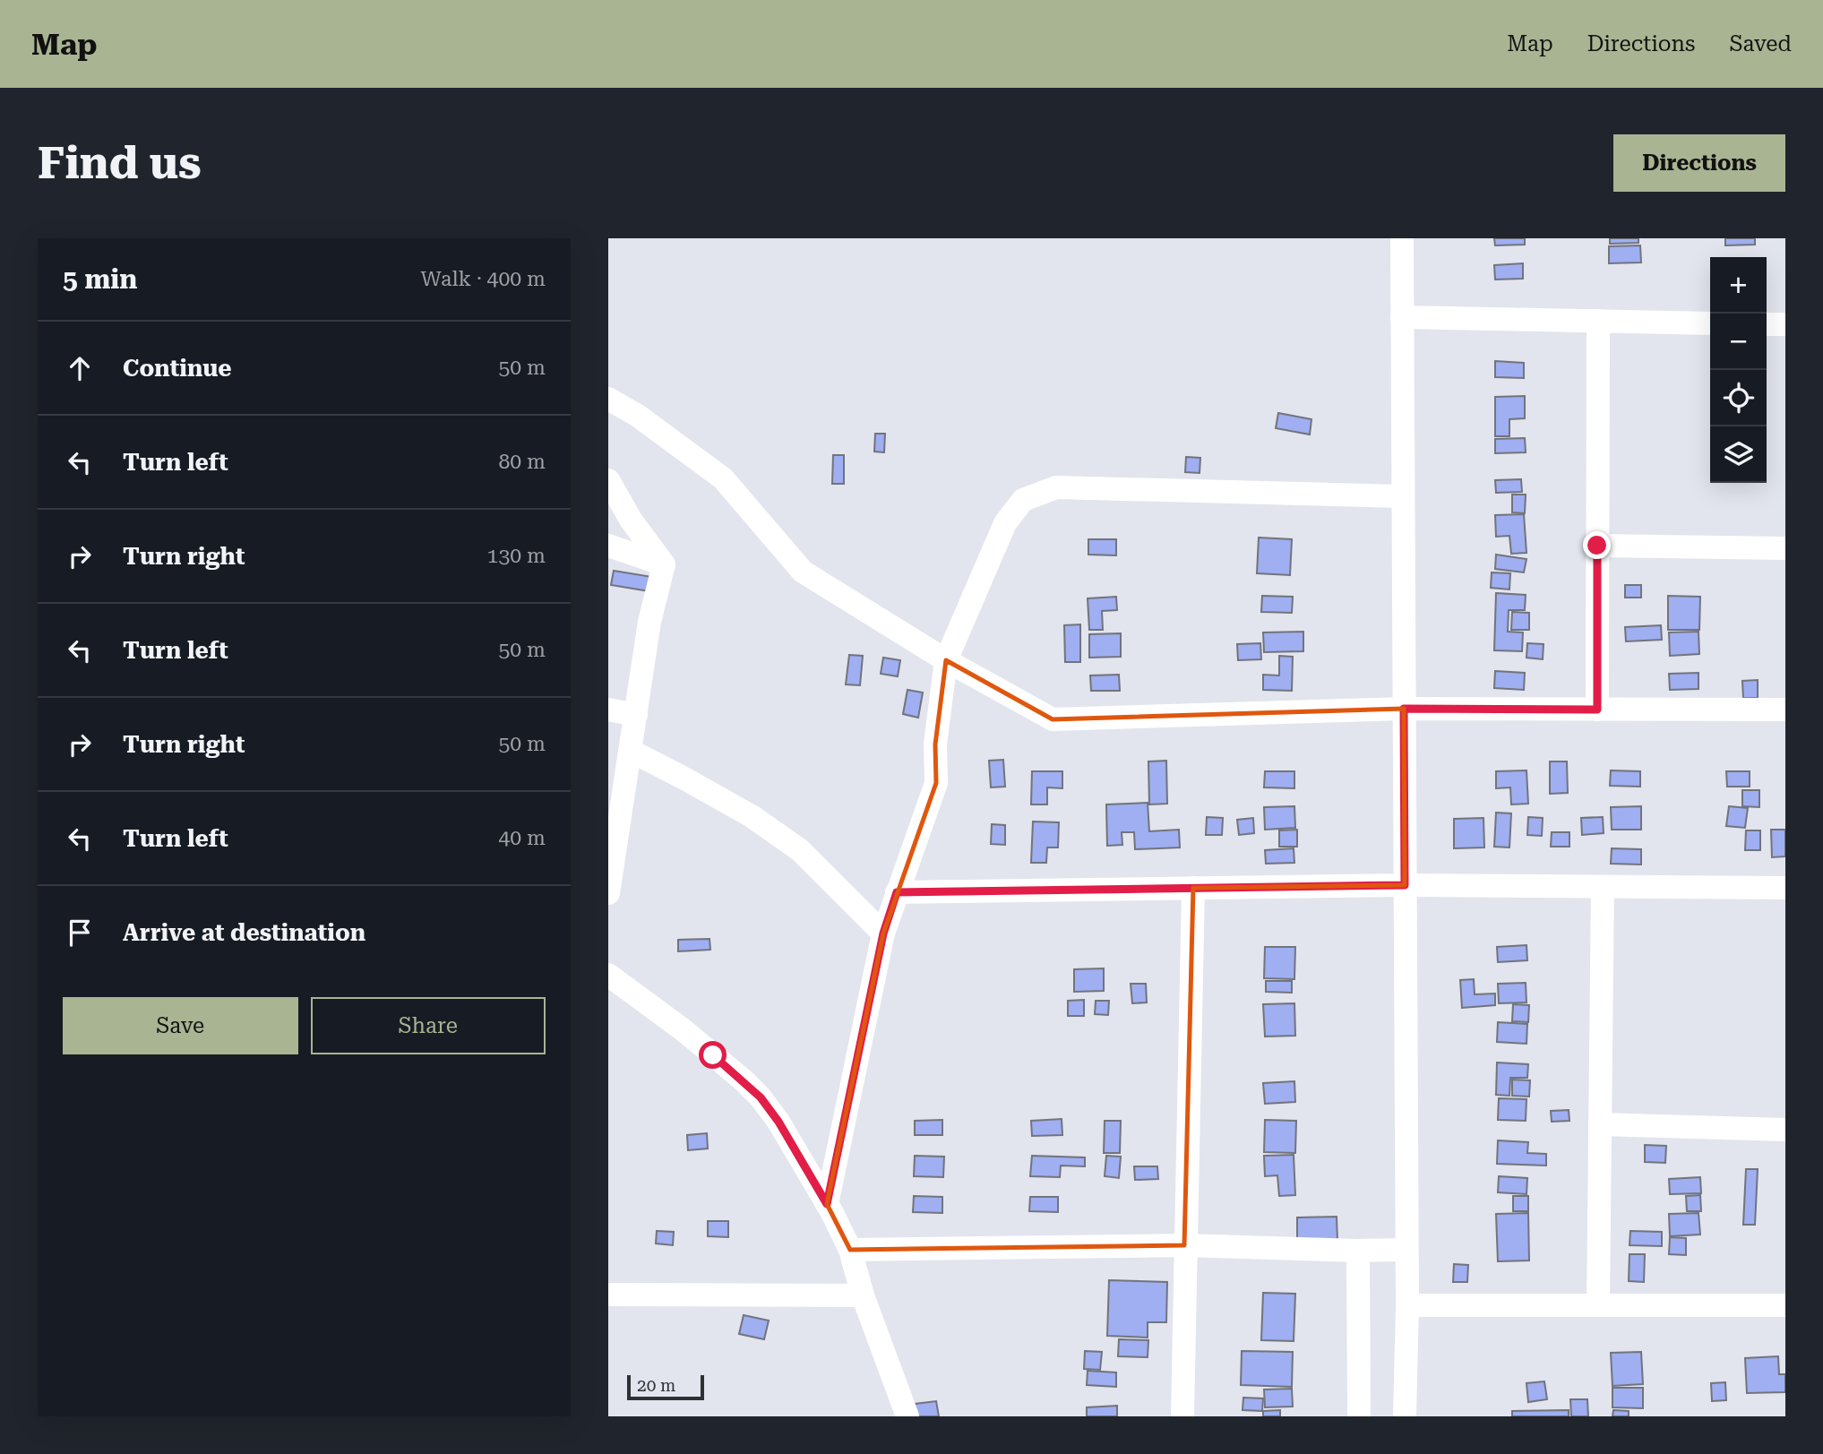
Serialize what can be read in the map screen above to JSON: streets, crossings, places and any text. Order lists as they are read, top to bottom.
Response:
{
  "scale_bar": "20 m",
  "page": {
    "header": "Map",
    "nav": ["Map", "Directions", "Saved"],
    "buttons": [
      "Directions",
      ["Save", "Share"]
    ],
    "title": "Find us",
    "heading": ["5 min", "Walk · 400 m"],
    "map_buttons": ["+", "−"],
    "list": [
      ["Continue", "50 m"],
      ["Turn left", "80 m"],
      ["Turn right", "130 m"],
      ["Turn left", "50 m"],
      ["Turn right", "50 m"],
      ["Turn left", "40 m"],
      "Arrive at destination"
    ],
    "scale": "20 m"
  }
}
